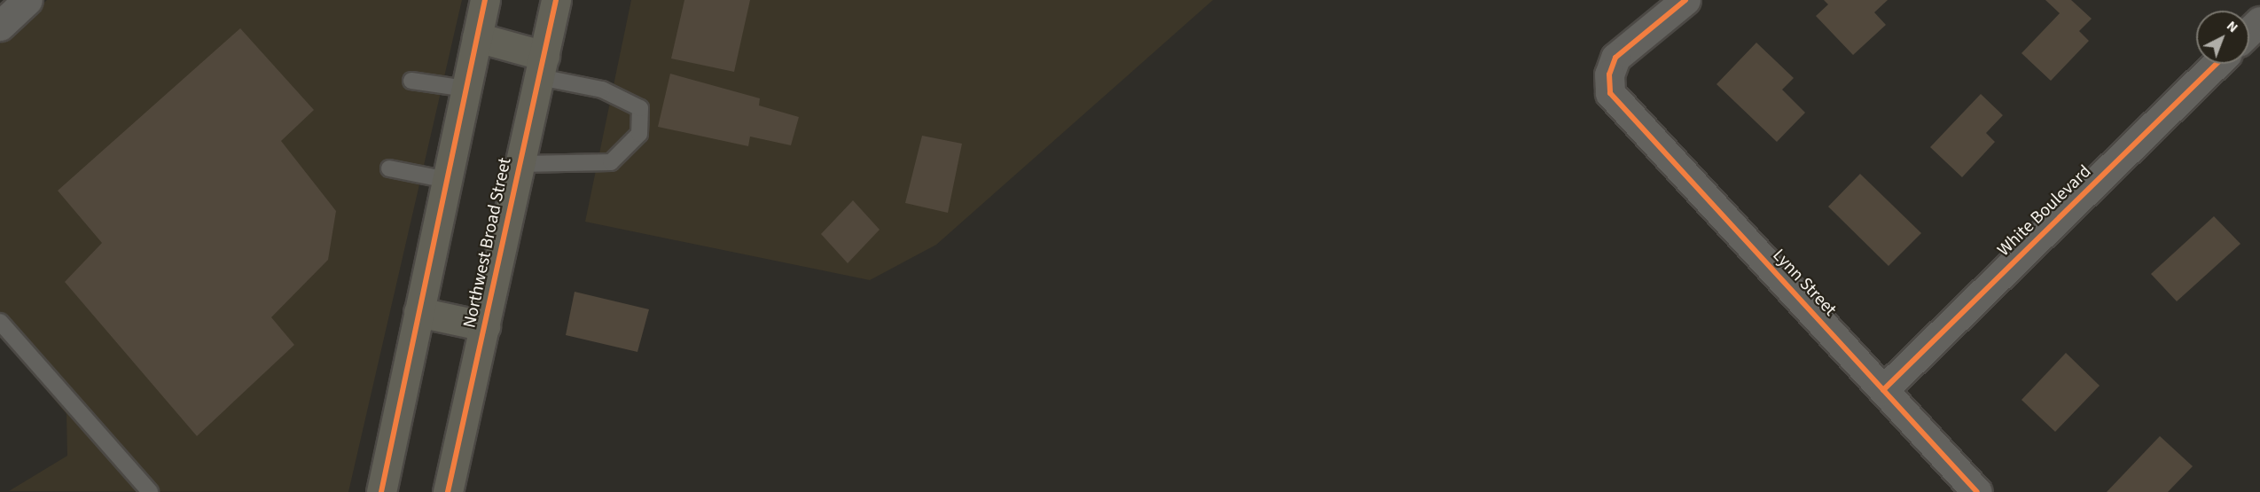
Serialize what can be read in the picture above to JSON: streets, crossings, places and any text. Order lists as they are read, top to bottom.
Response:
{
  "streets": {
    "main road": ["Northwest Broad Street"],
    "street": ["White Boulevard", "Lynn Street"]
  },
  "crossings": [
    ["White Boulevard", "Lynn Street"]
  ],
  "north": "top right"
}
